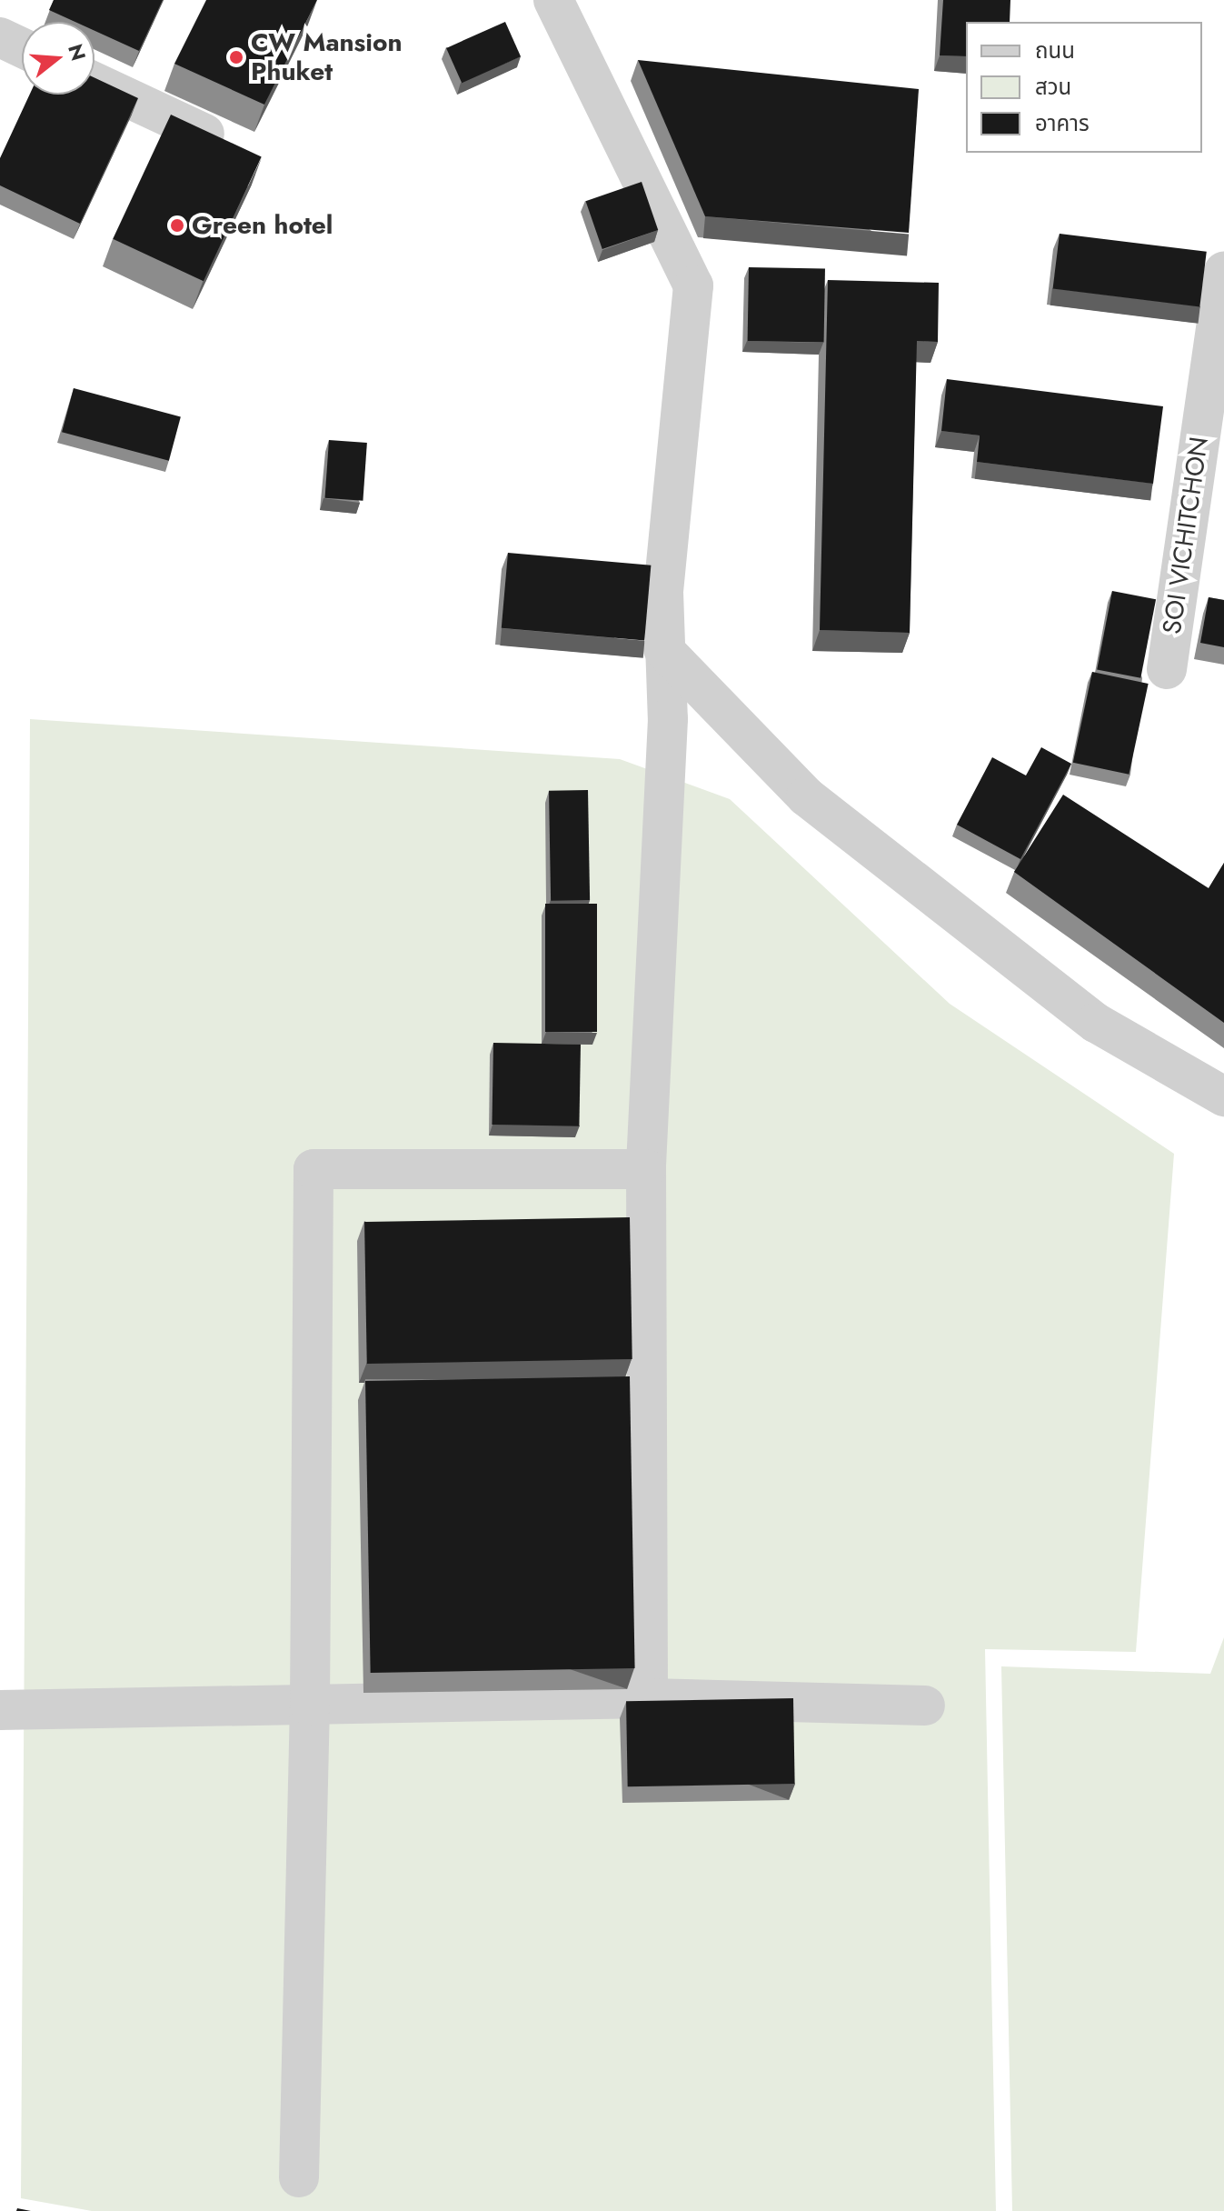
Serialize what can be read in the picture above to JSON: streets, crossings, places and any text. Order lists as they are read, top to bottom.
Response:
{
  "streets": {
    "street": ["SOI VICHITCHON"]
  },
  "places": ["CW Mansion Phuket", "Green hotel"],
  "legend": ["ถนน", "สวน", "อาคาร"],
  "north": "right"
}
